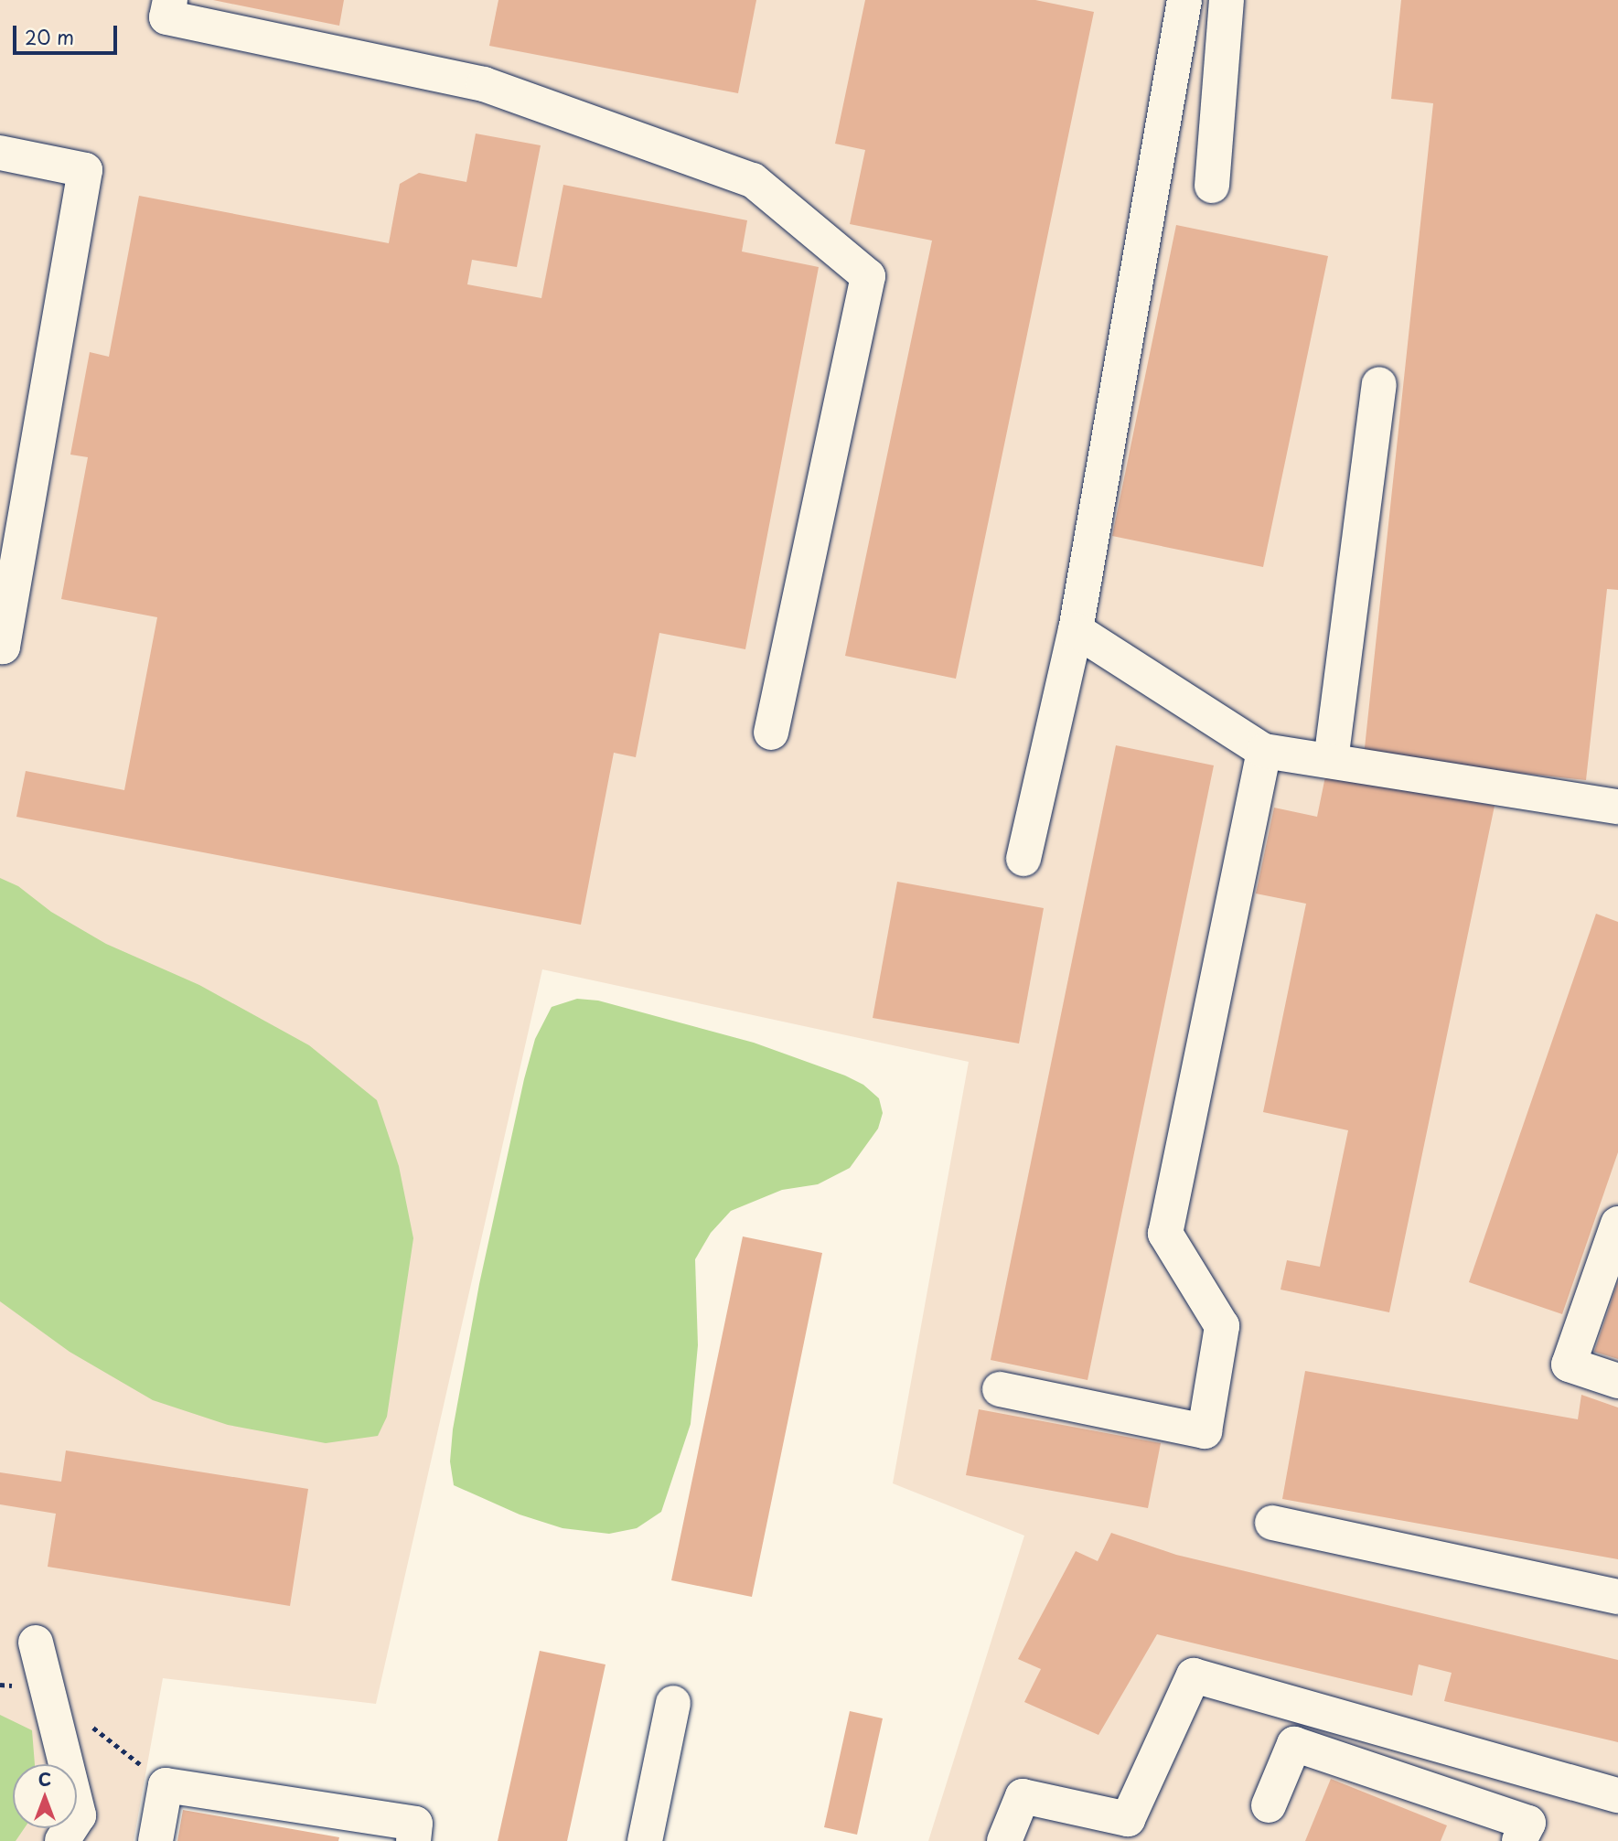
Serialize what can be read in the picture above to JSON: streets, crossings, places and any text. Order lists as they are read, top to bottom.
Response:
{
  "scale_bar": "20 m",
  "north": "top"
}
